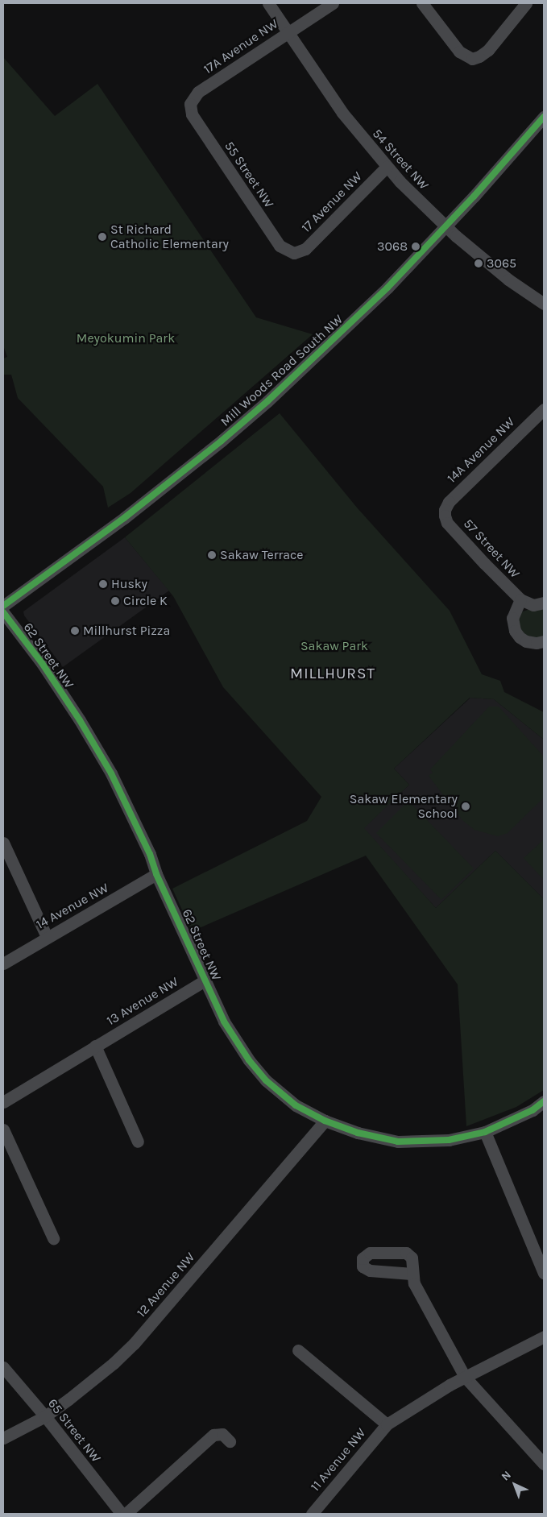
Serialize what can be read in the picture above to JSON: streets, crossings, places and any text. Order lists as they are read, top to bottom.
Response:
{
  "streets": {
    "street": [
      "17A Avenue NW",
      "54 Street NW",
      "55 Street NW",
      "17 Avenue NW",
      "Mill Woods Road South NW",
      "14A Avenue NW",
      "57 Street NW",
      "62 Street NW",
      "14 Avenue NW",
      "13 Avenue NW",
      "12 Avenue NW",
      "65 Street NW",
      "11 Avenue NW"
    ]
  },
  "crossings": [
    ["17A Avenue NW", "54 Street NW"],
    ["17A Avenue NW", "55 Street NW"],
    ["54 Street NW", "17 Avenue NW"],
    ["54 Street NW", "Mill Woods Road South NW"],
    ["55 Street NW", "17 Avenue NW"],
    ["14A Avenue NW", "57 Street NW"],
    ["62 Street NW", "14 Avenue NW"],
    ["62 Street NW", "13 Avenue NW"],
    ["62 Street NW", "12 Avenue NW"],
    ["12 Avenue NW", "65 Street NW"]
  ],
  "districts": ["MILLHURST"],
  "parks": ["Meyokumin Park", "Sakaw Park"],
  "places": [
    "St Richard Catholic Elementary",
    "3068",
    "3065",
    "Sakaw Terrace",
    "Husky",
    "Circle K",
    "Millhurst Pizza",
    "Sakaw Elementary School"
  ],
  "north": "top left"
}
